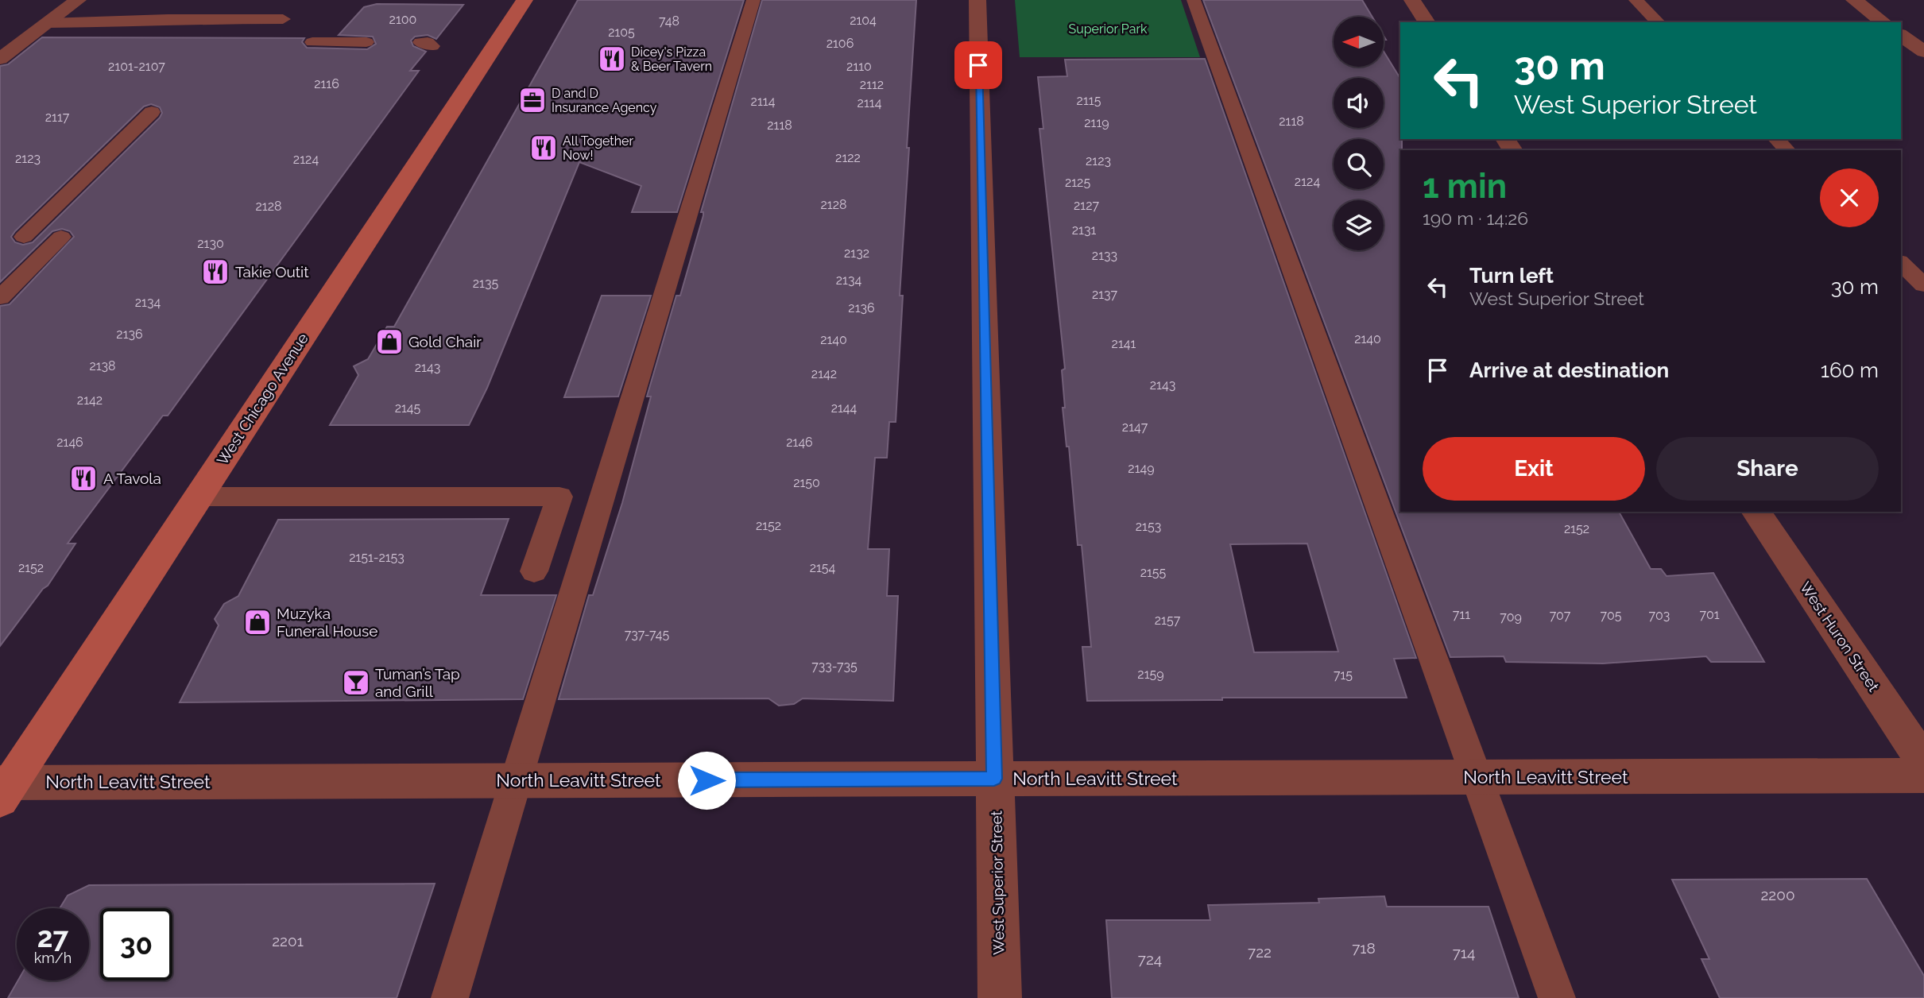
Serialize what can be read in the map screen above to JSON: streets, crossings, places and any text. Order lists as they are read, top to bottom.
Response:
{
  "streets": {
    "main road": ["West Chicago Avenue"],
    "street": ["West Huron Street", "North Leavitt Street", "West Superior Street"]
  },
  "crossings": [
    ["West Chicago Avenue", "North Leavitt Street"],
    ["North Leavitt Street", "West Superior Street"]
  ],
  "parks": ["Superior Park"],
  "places": {
    "restaurant": [
      "Dicey's Pizza & Beer Tavern",
      "All Together Now!",
      "Takie Outit",
      "A Tavola"
    ],
    "office": ["D and D Insurance Agency"],
    "shop": ["Gold Chair", "Muzyka Funeral House"],
    "bar": ["Tuman’s Tap and Grill"]
  },
  "house_numbers": [
    "2100",
    "2104",
    "748",
    "2105",
    "2106",
    "2101-2107",
    "2110",
    "2116",
    "2112",
    "2115",
    "2114",
    "2114",
    "2117",
    "2118",
    "2119",
    "2118",
    "2122",
    "2123",
    "2124",
    "2123",
    "2124",
    "2125",
    "2128",
    "2127",
    "2128",
    "2131",
    "2130",
    "2132",
    "2133",
    "2134",
    "2135",
    "2137",
    "2134",
    "2136",
    "2136",
    "2140",
    "2140",
    "2141",
    "2138",
    "2143",
    "2142",
    "2143",
    "2142",
    "2145",
    "2144",
    "2147",
    "2146",
    "2146",
    "2149",
    "2150",
    "2152",
    "2153",
    "2152",
    "2151-2153",
    "2152",
    "2154",
    "2155",
    "711",
    "701",
    "707",
    "705",
    "703",
    "709",
    "2157",
    "737-745",
    "733-735",
    "2159",
    "715",
    "2200",
    "2201",
    "718",
    "722",
    "714",
    "724"
  ],
  "north": "left",
  "page": {
    "turn": ["30 m", "West Superior Street"],
    "heading": ["1 min", "190 m · 14:26"],
    "list": [
      {
        "name": "Turn left",
        "note": "West Superior Street",
        "value": "30 m"
      },
      {
        "name": "Arrive at destination",
        "value": "160 m"
      }
    ],
    "buttons": ["Exit", "Share"],
    "speed": "27 km/h",
    "limit": "30"
  }
}
